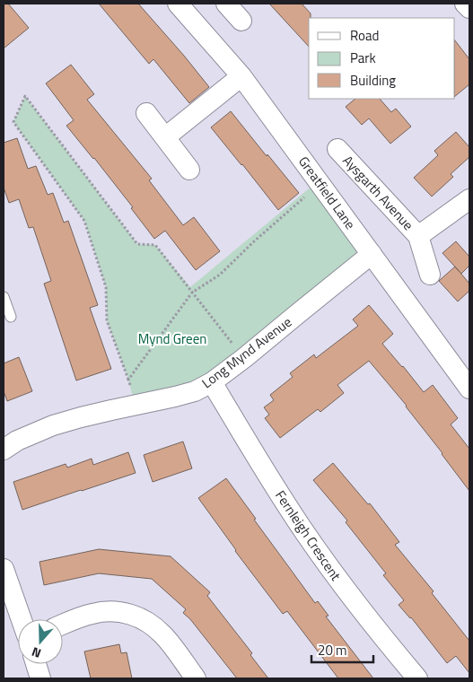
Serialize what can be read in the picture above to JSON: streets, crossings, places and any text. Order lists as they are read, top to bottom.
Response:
{
  "streets": {
    "street": [
      "Greatfield Lane",
      "Aysgarth Avenue",
      "Long Mynd Avenue",
      "Fernleigh Crescent"
    ]
  },
  "crossings": [
    ["Greatfield Lane", "Long Mynd Avenue"],
    ["Long Mynd Avenue", "Fernleigh Crescent"]
  ],
  "parks": ["Mynd Green"],
  "legend": ["Road", "Park", "Building"],
  "scale_bar": "20 m",
  "north": "bottom"
}
